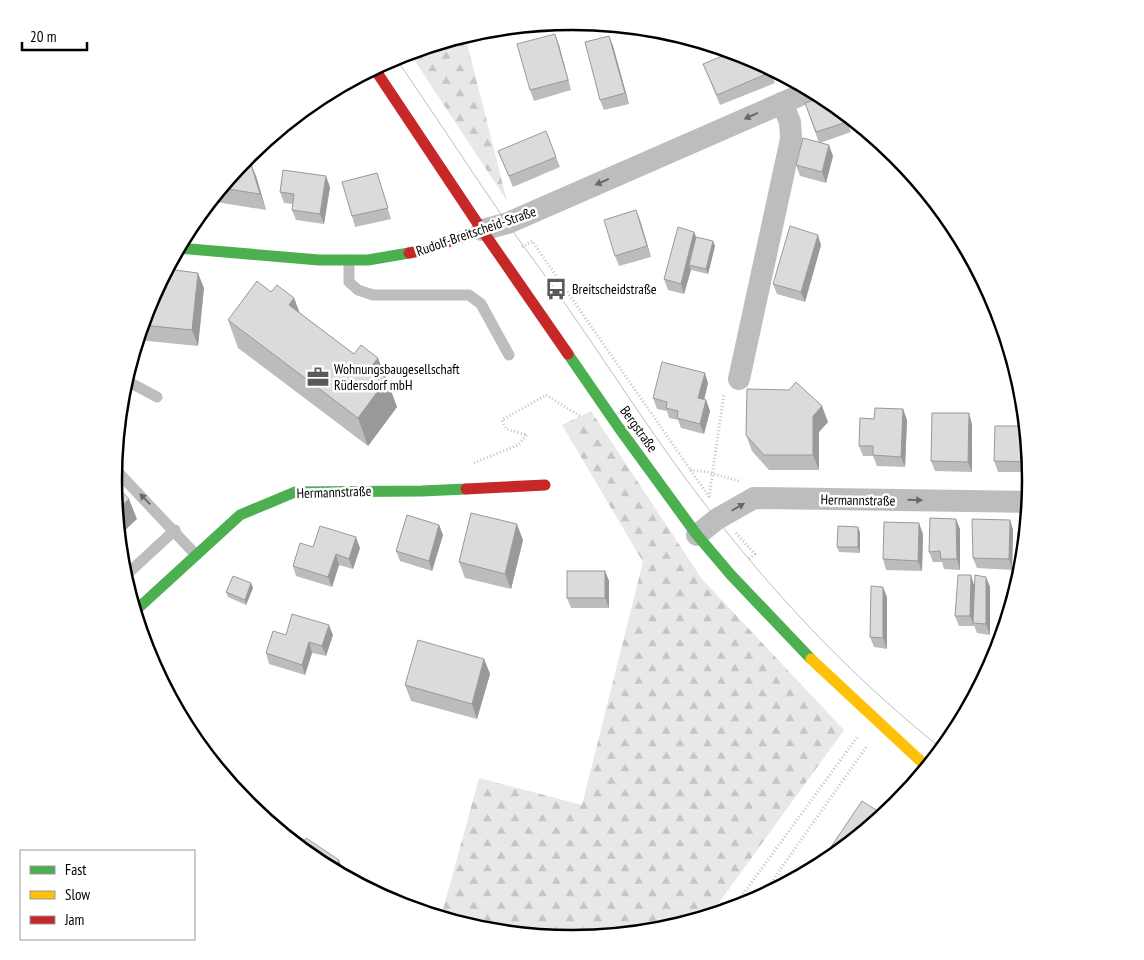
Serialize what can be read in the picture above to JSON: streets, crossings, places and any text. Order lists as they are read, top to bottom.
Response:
{
  "streets": {
    "street": ["Rudolf-Breitscheid-Straße", "Bergstraße", "Hermannstraße"]
  },
  "crossings": [
    ["Rudolf-Breitscheid-Straße", "Bergstraße"],
    ["Bergstraße", "Hermannstraße"]
  ],
  "one_way": ["Rudolf-Breitscheid-Straße", "Hermannstraße"],
  "places": {
    "bus stop": ["Breitscheidstraße"],
    "office": ["Wohnungsbaugesellschaft Rüdersdorf mbH"]
  },
  "legend": ["Fast", "Slow", "Jam"],
  "scale_bar": "20 m"
}
